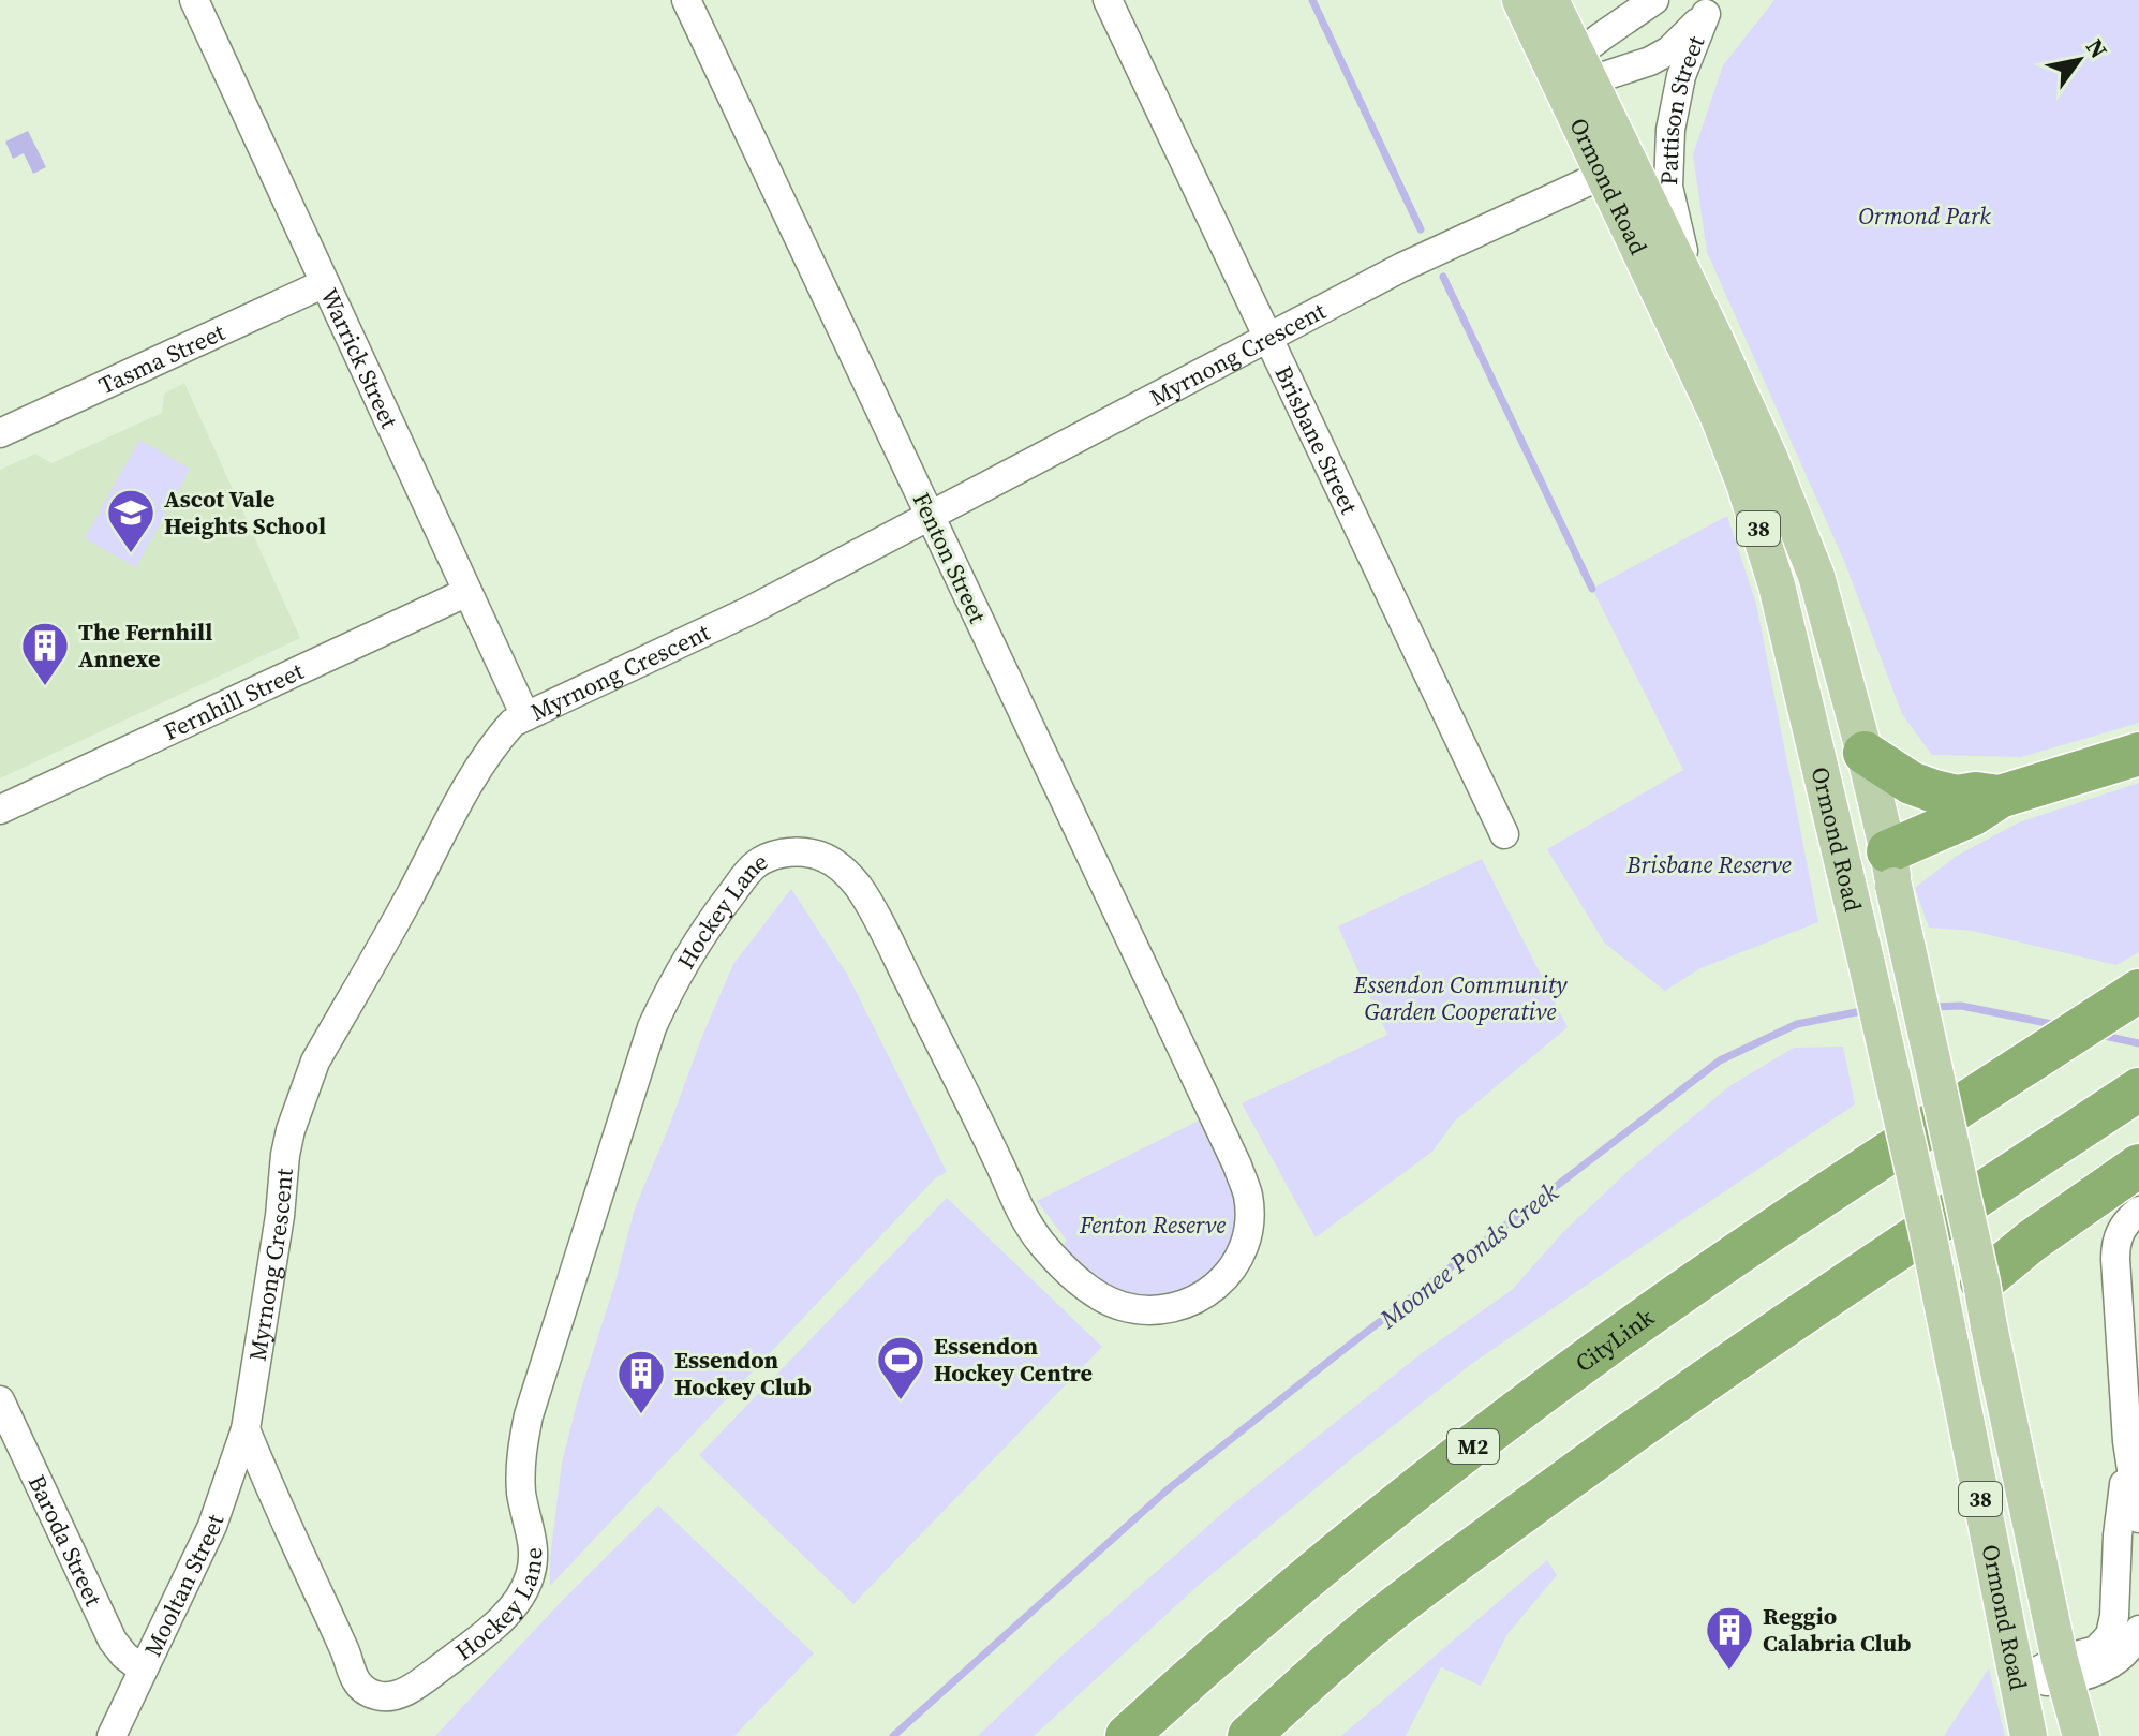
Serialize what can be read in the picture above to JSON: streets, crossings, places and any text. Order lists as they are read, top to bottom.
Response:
{
  "streets": {
    "highway": ["CityLink", "M2"],
    "main road": ["Ormond Road", "38"],
    "street": [
      "Pattison Street",
      "Myrnong Crescent",
      "Tasma Street",
      "Warrick Street",
      "Brisbane Street",
      "Fenton Street",
      "Fernhill Street",
      "Hockey Lane",
      "Baroda Street",
      "Mooltan Street"
    ]
  },
  "crossings": [
    ["Pattison Street", "Ormond Road"],
    ["Ormond Road", "Myrnong Crescent"],
    ["Ormond Road", "38"],
    ["Myrnong Crescent", "Warrick Street"],
    ["Myrnong Crescent", "Brisbane Street"],
    ["Myrnong Crescent", "Fenton Street"],
    ["Myrnong Crescent", "Hockey Lane"],
    ["Myrnong Crescent", "Mooltan Street"],
    ["Tasma Street", "Warrick Street"],
    ["Warrick Street", "Fernhill Street"],
    ["Fenton Street", "Hockey Lane"],
    ["Hockey Lane", "Mooltan Street"],
    ["Baroda Street", "Mooltan Street"]
  ],
  "water": ["Moonee Ponds Creek"],
  "parks": [
    "Ormond Park",
    "Brisbane Reserve",
    "Essendon Community Garden Cooperative",
    "Fenton Reserve"
  ],
  "places": {
    "school or university": ["Ascot Vale Heights School"],
    "building": ["The Fernhill Annexe", "Essendon Hockey Club", "Reggio Calabria Club"],
    "sports": ["Essendon Hockey Centre"]
  },
  "north": "top right"
}
